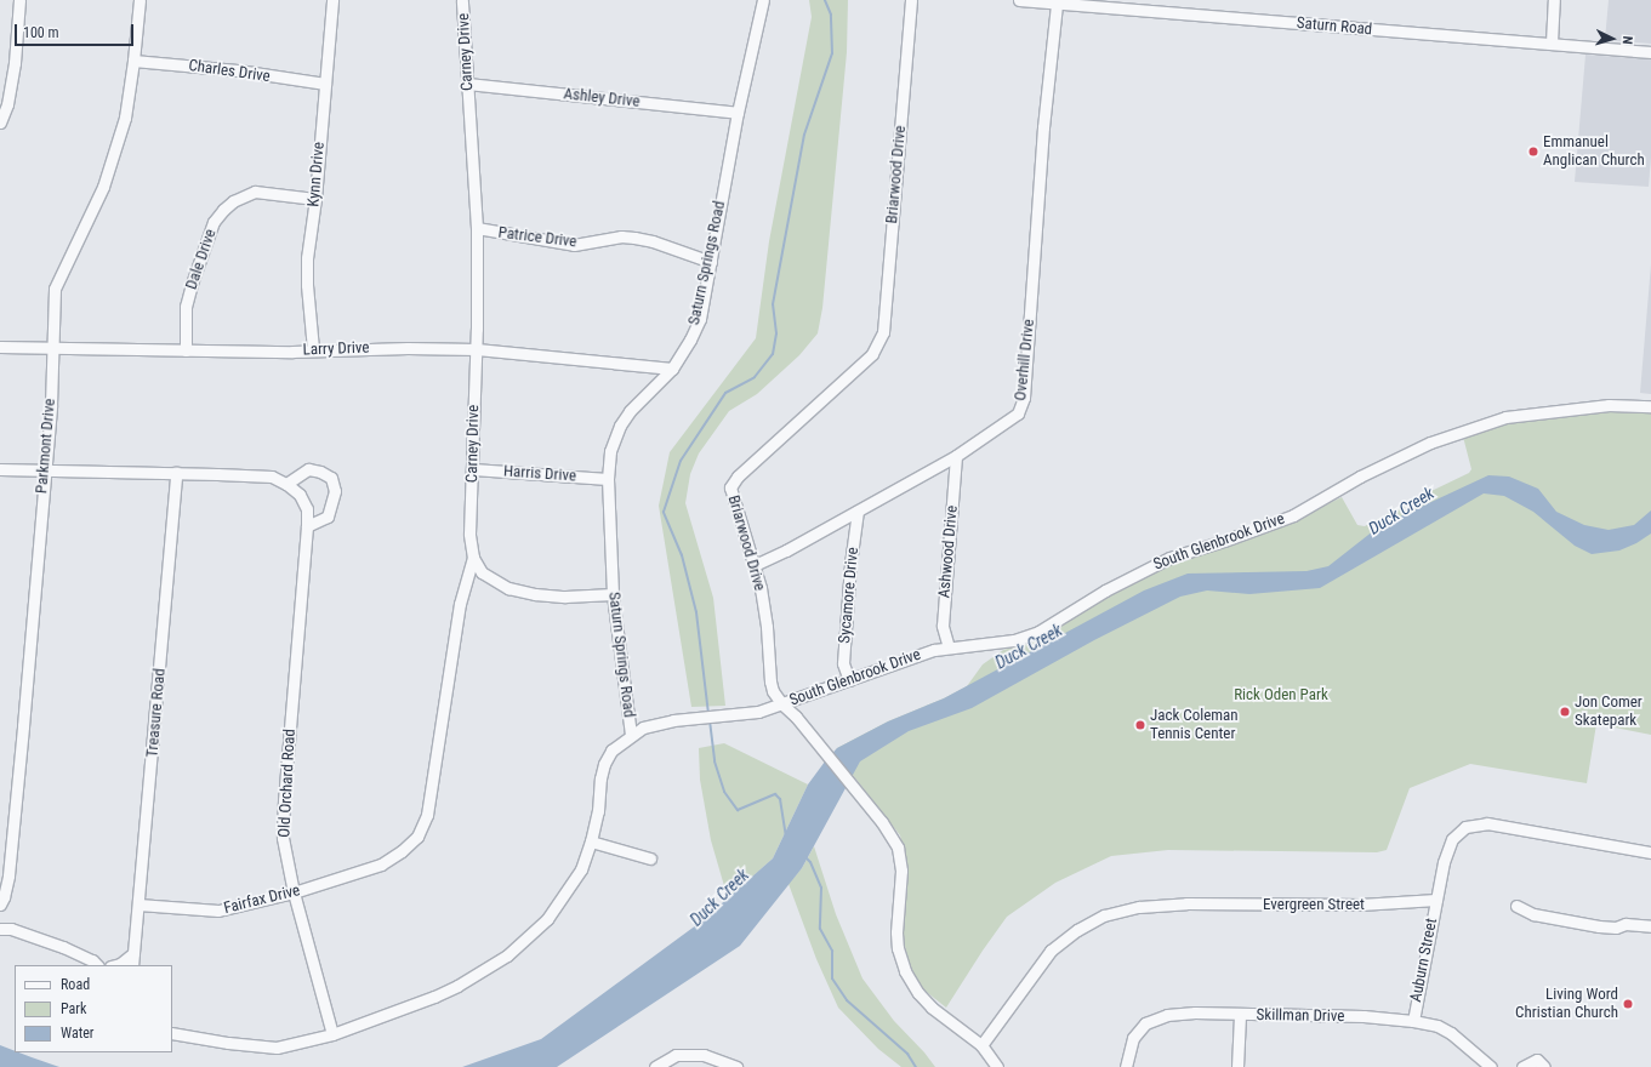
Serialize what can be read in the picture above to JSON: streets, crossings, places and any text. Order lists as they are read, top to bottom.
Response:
{
  "streets": {
    "street": [
      "Saturn Road",
      "Carney Drive",
      "Charles Drive",
      "Ashley Drive",
      "Kynn Drive",
      "Briarwood Drive",
      "Patrice Drive",
      "Dale Drive",
      "Saturn Springs Road",
      "Larry Drive",
      "Overhill Drive",
      "Parkmont Drive",
      "Harris Drive",
      "South Glenbrook Drive",
      "Ashwood Drive",
      "Sycamore Drive",
      "Treasure Road",
      "Old Orchard Road",
      "Fairfax Drive",
      "Evergreen Street",
      "Auburn Street",
      "Skillman Drive"
    ]
  },
  "crossings": [
    ["Saturn Road", "Overhill Drive"],
    ["Carney Drive", "Ashley Drive"],
    ["Carney Drive", "Patrice Drive"],
    ["Carney Drive", "Larry Drive"],
    ["Carney Drive", "Harris Drive"],
    ["Carney Drive", "Fairfax Drive"],
    ["Charles Drive", "Kynn Drive"],
    ["Charles Drive", "Parkmont Drive"],
    ["Ashley Drive", "Saturn Springs Road"],
    ["Kynn Drive", "Dale Drive"],
    ["Kynn Drive", "Larry Drive"],
    ["Briarwood Drive", "Overhill Drive"],
    ["Briarwood Drive", "South Glenbrook Drive"],
    ["Briarwood Drive", "Evergreen Street"],
    ["Patrice Drive", "Saturn Springs Road"],
    ["Dale Drive", "Larry Drive"],
    ["Saturn Springs Road", "Larry Drive"],
    ["Saturn Springs Road", "Harris Drive"],
    ["Saturn Springs Road", "South Glenbrook Drive"],
    ["Larry Drive", "Parkmont Drive"],
    ["Overhill Drive", "Ashwood Drive"],
    ["Overhill Drive", "Sycamore Drive"],
    ["Parkmont Drive", "Old Orchard Road"],
    ["South Glenbrook Drive", "Ashwood Drive"],
    ["South Glenbrook Drive", "Sycamore Drive"],
    ["South Glenbrook Drive", "Old Orchard Road"],
    ["Treasure Road", "Old Orchard Road"],
    ["Treasure Road", "Fairfax Drive"],
    ["Old Orchard Road", "Fairfax Drive"],
    ["Evergreen Street", "Auburn Street"],
    ["Auburn Street", "Skillman Drive"]
  ],
  "water": ["Duck Creek"],
  "parks": ["Rick Oden Park"],
  "places": [
    "Emmanuel Anglican Church",
    "Jon Comer Skatepark",
    "Jack Coleman Tennis Center",
    "Living Word Christian Church"
  ],
  "legend": ["Road", "Park", "Water"],
  "scale_bar": "100 m",
  "north": "right"
}
